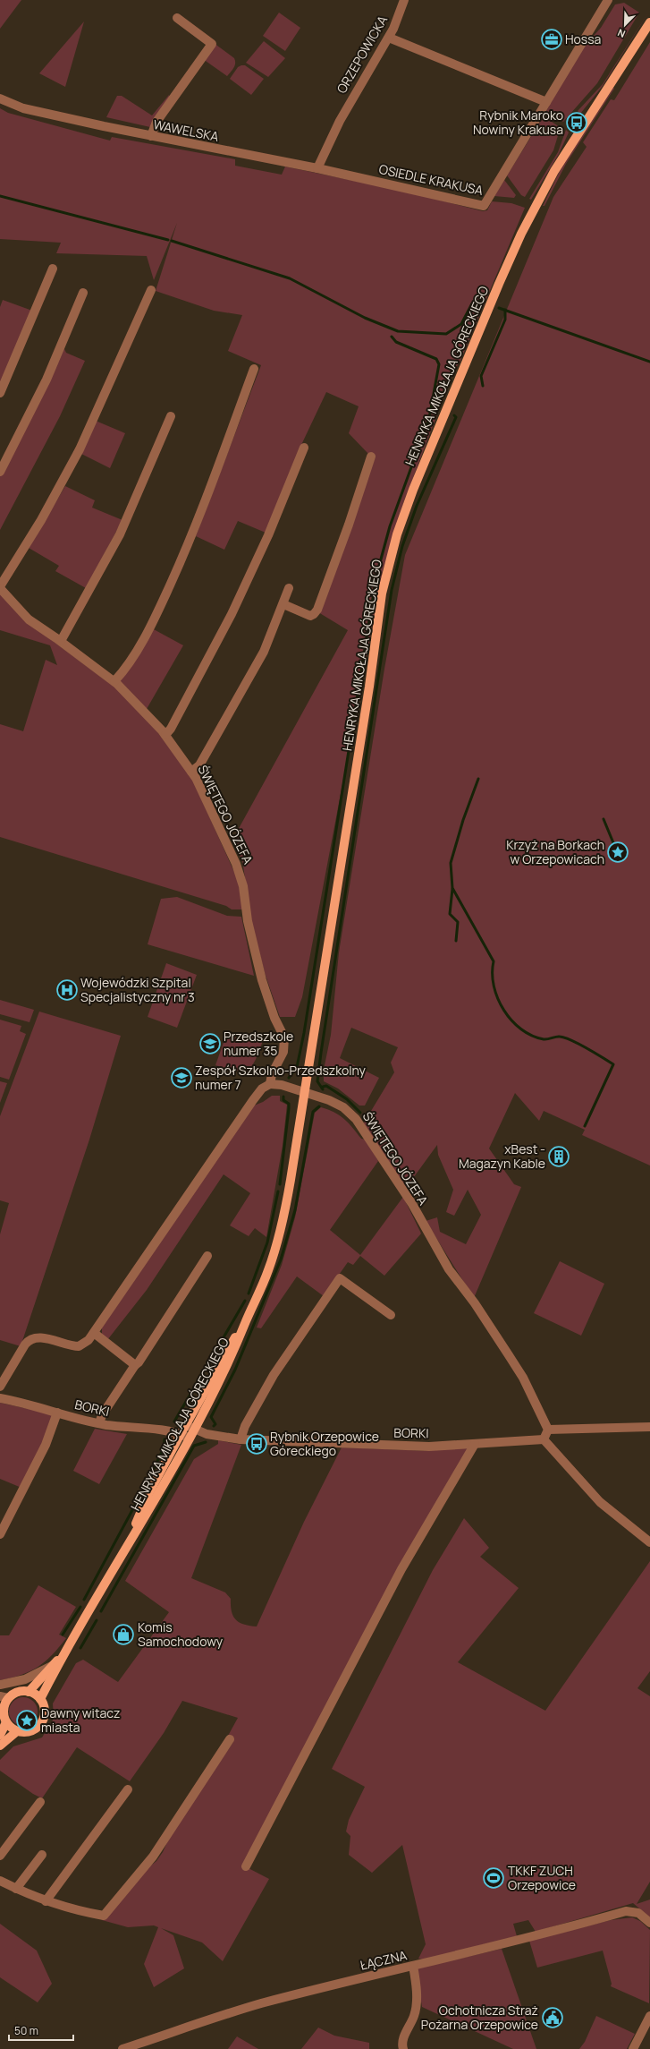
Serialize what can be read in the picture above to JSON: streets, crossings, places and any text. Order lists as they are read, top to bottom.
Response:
{
  "streets": {
    "main road": ["HENRYKA MIKOŁAJA GÓRECKIEGO"],
    "street": [
      "ORZEPOWICKA",
      "WAWELSKA",
      "OSIEDLE KRAKUSA",
      "ŚWIĘTEGO JÓZEFA",
      "BORKI",
      "ŁĄCZNA"
    ]
  },
  "crossings": [
    ["ORZEPOWICKA", "WAWELSKA"],
    ["ORZEPOWICKA", "OSIEDLE KRAKUSA"],
    ["WAWELSKA", "OSIEDLE KRAKUSA"],
    ["HENRYKA MIKOŁAJA GÓRECKIEGO", "ŚWIĘTEGO JÓZEFA"],
    ["HENRYKA MIKOŁAJA GÓRECKIEGO", "BORKI"]
  ],
  "places": {
    "office": ["Hossa"],
    "bus stop": ["Rybnik Maroko Nowiny Krakusa", "Rybnik Orzepowice Góreckiego"],
    "place": ["Krzyż na Borkach w Orzepowicach", "Dawny witacz miasta"],
    "hospital": ["Wojewódzki Szpital Specjalistyczny nr 3"],
    "school or university": ["Przedszkole numer 35", "Zespół Szkolno-Przedszkolny numer 7"],
    "building": ["xBest - Magazyn Kable"],
    "shop": ["Komis Samochodowy"],
    "sports": ["TKKF ZUCH Orzepowice"],
    "public building": ["Ochotnicza Straż Pożarna Orzepowice"]
  },
  "scale_bar": "50 m",
  "north": "bottom left"
}
